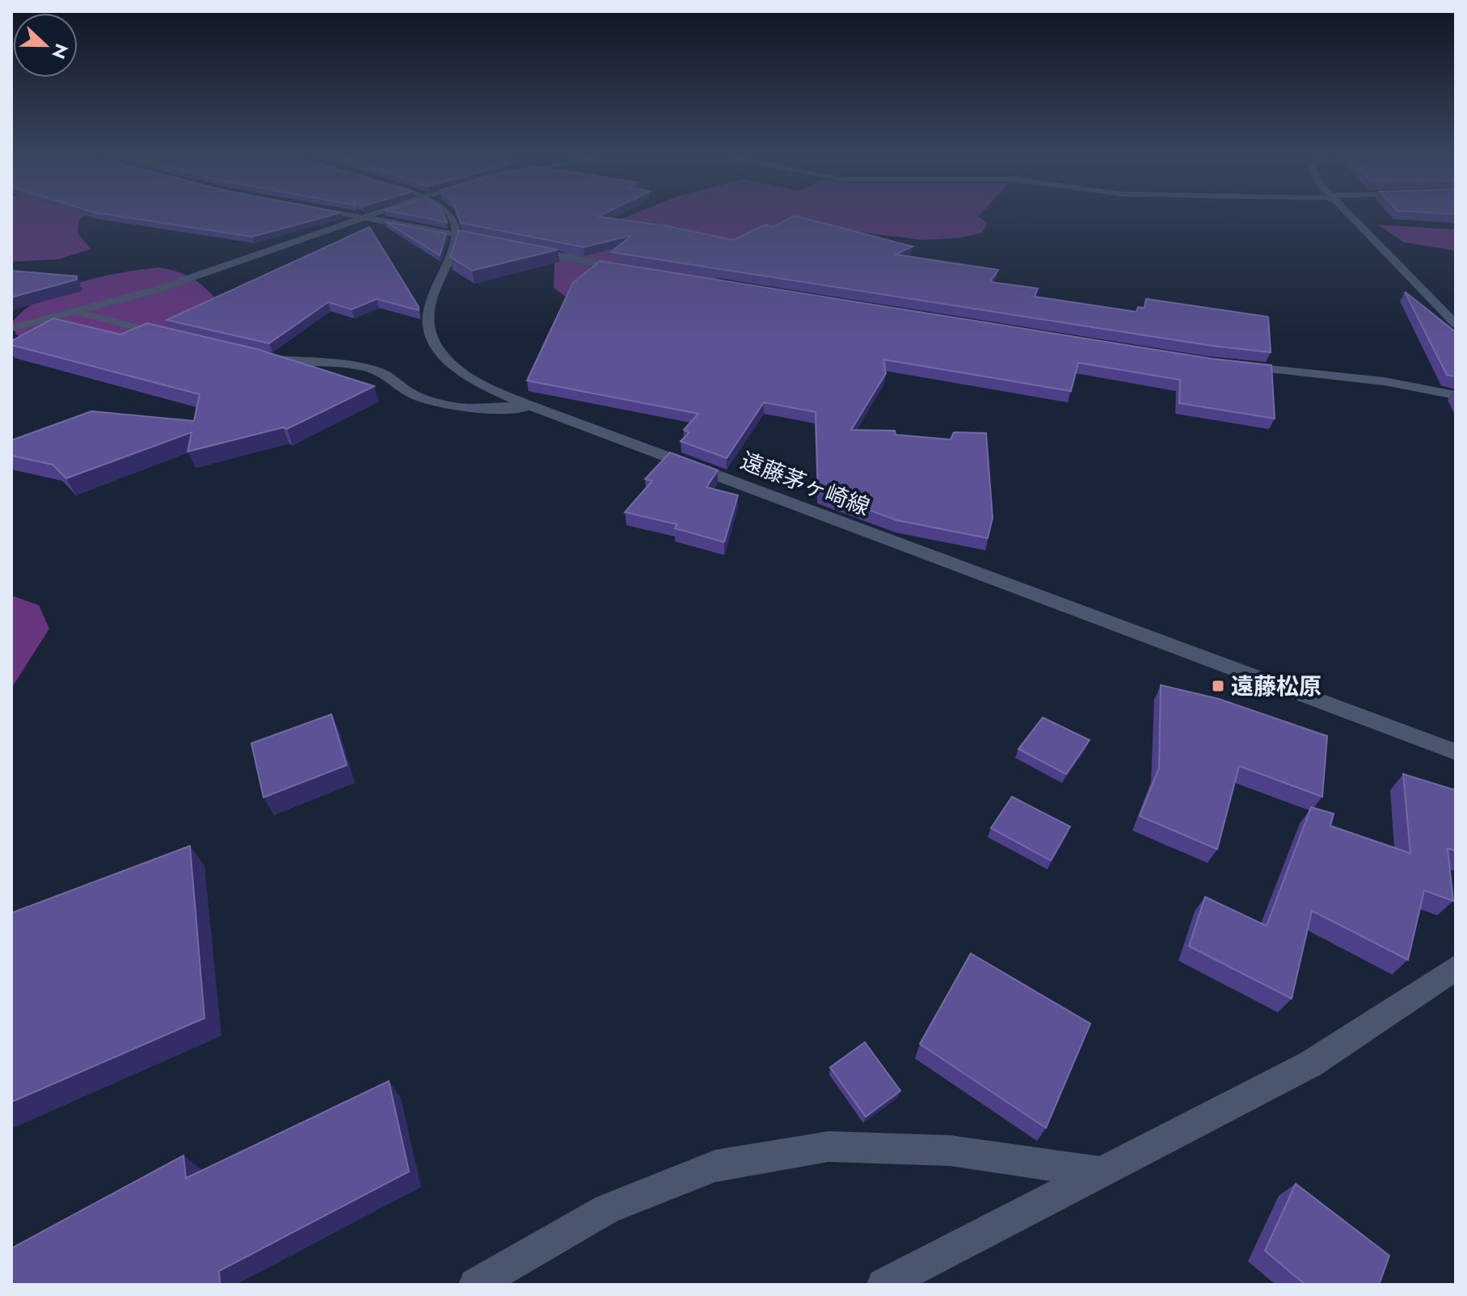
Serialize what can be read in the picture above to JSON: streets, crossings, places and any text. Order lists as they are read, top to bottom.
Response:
{
  "streets": {
    "street": ["遠藤茅ヶ崎線"]
  },
  "places": {
    "transit": ["遠藤松原"]
  },
  "north": "right"
}
